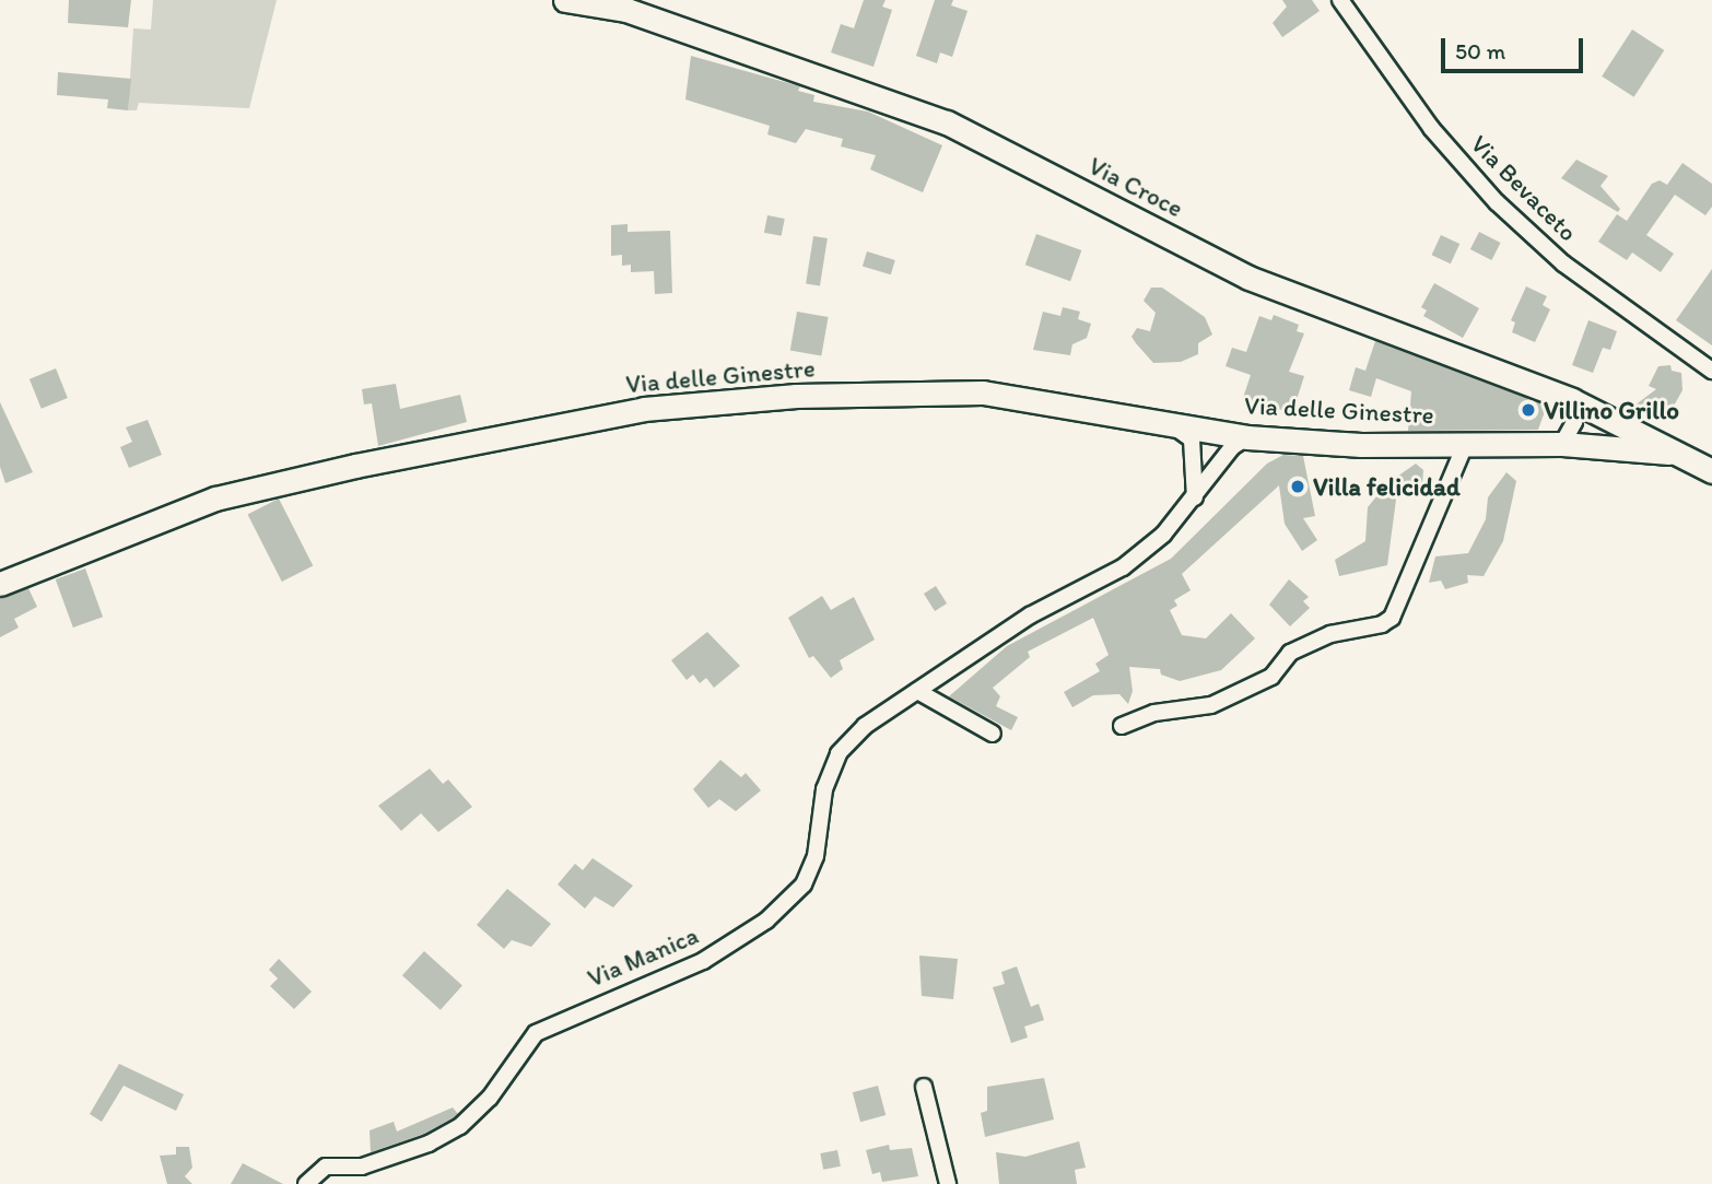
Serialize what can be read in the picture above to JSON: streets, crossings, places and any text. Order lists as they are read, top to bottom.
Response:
{
  "streets": {
    "street": [
      "Via Croce",
      "Via Bevaceto",
      "Via delle Ginestre",
      "Via Manica"
    ]
  },
  "crossings": [
    ["Via Croce", "Via delle Ginestre"],
    ["Via delle Ginestre", "Via Manica"]
  ],
  "places": ["Villino Grillo", "Villa felicidad"],
  "scale_bar": "50 m"
}
